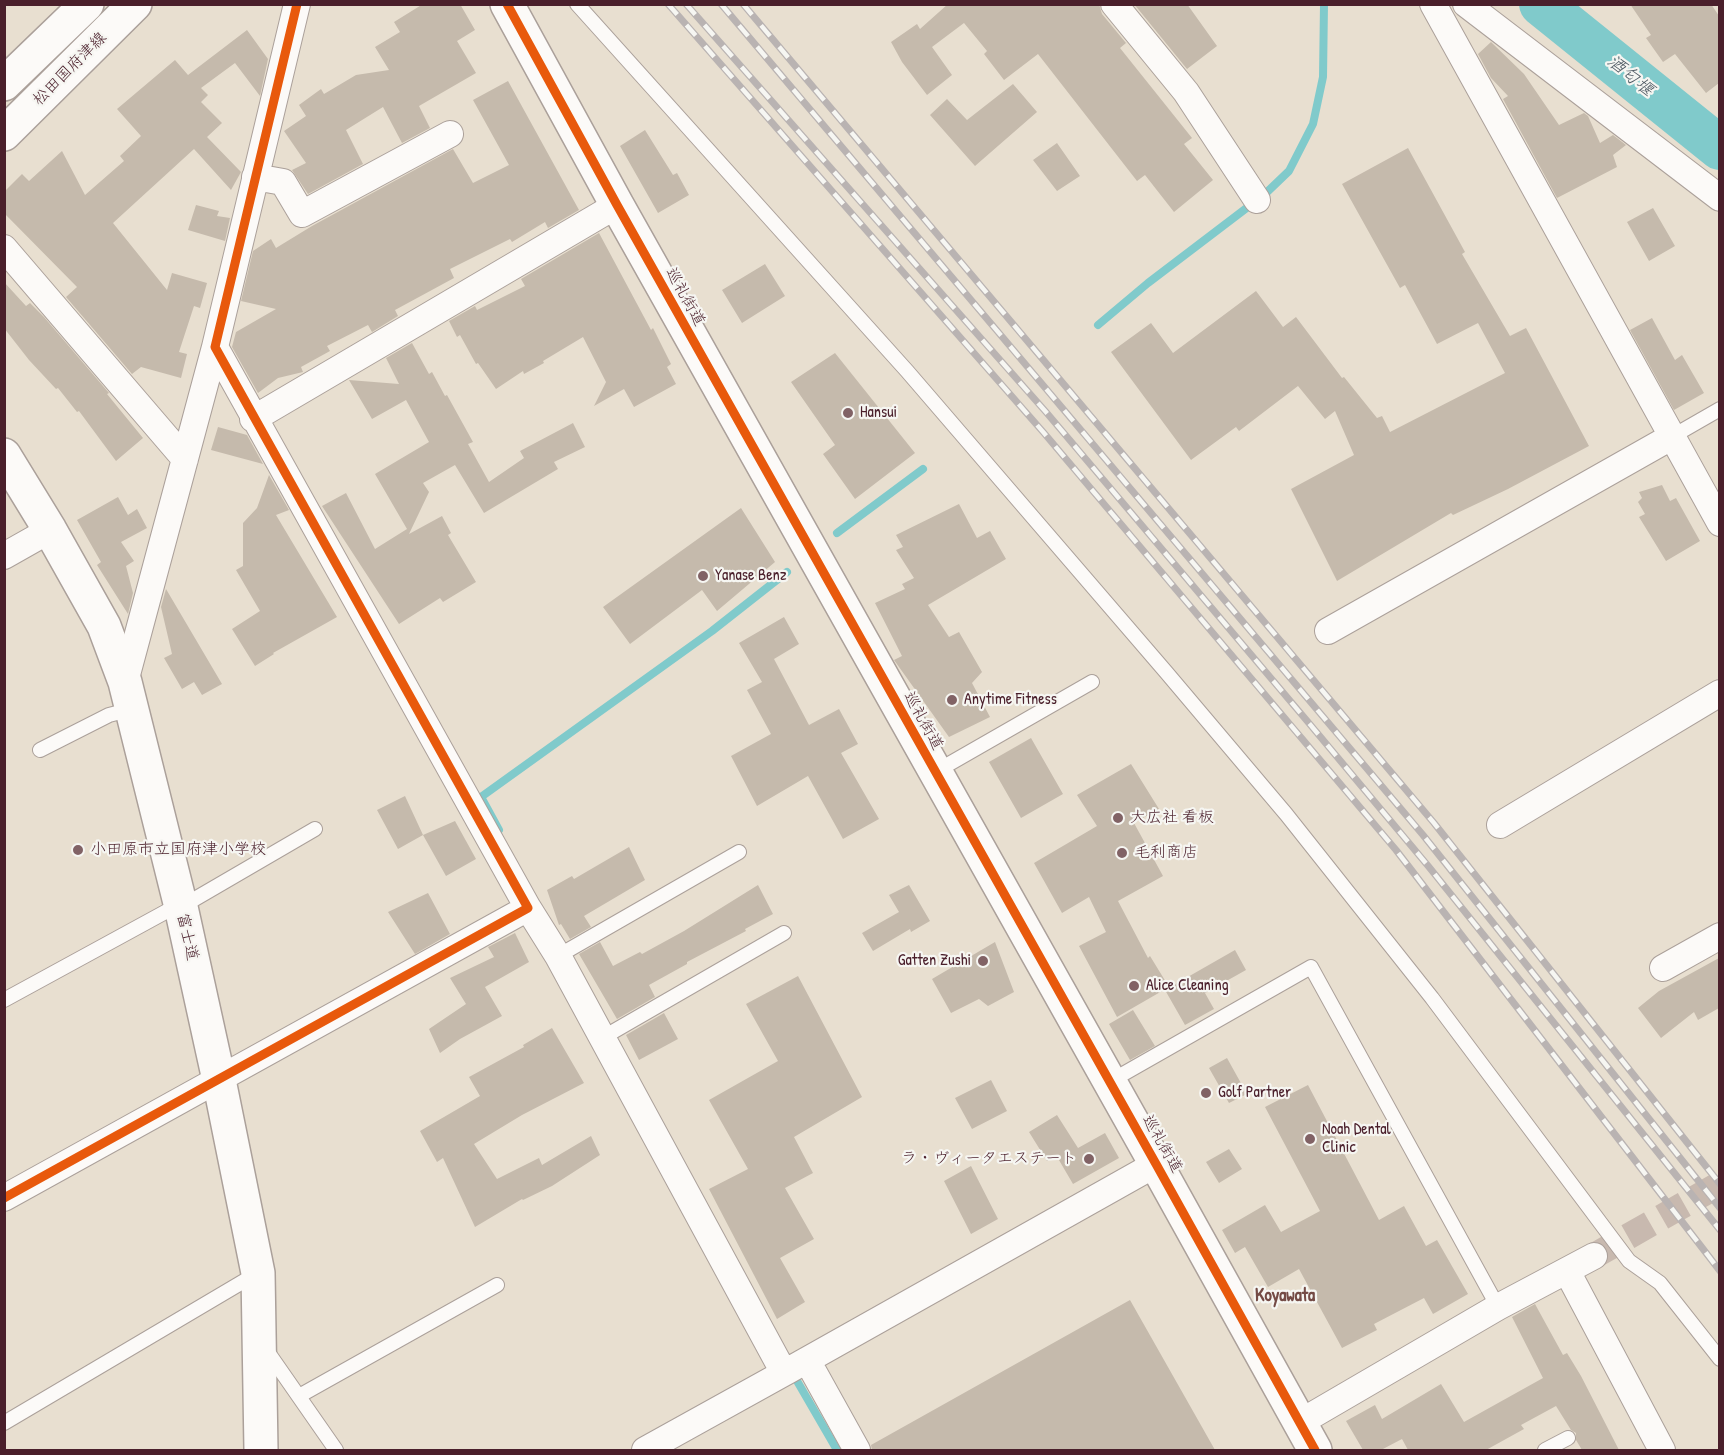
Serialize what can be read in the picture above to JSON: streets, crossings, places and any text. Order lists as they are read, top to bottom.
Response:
{
  "streets": {
    "street": ["松田国府津線", "巡礼街道", "富士道"]
  },
  "districts": ["Koyawata"],
  "water": ["酒匂堰"],
  "places": [
    "Hansui",
    "Yanase Benz",
    "Anytime Fitness",
    "大広社 看板",
    "小田原市立国府津小学校",
    "毛利商店",
    "Gatten Zushi",
    "Alice Cleaning",
    "Golf Partner",
    "Noah Dental Clinic",
    "ラ・ヴィータエステート"
  ]
}
